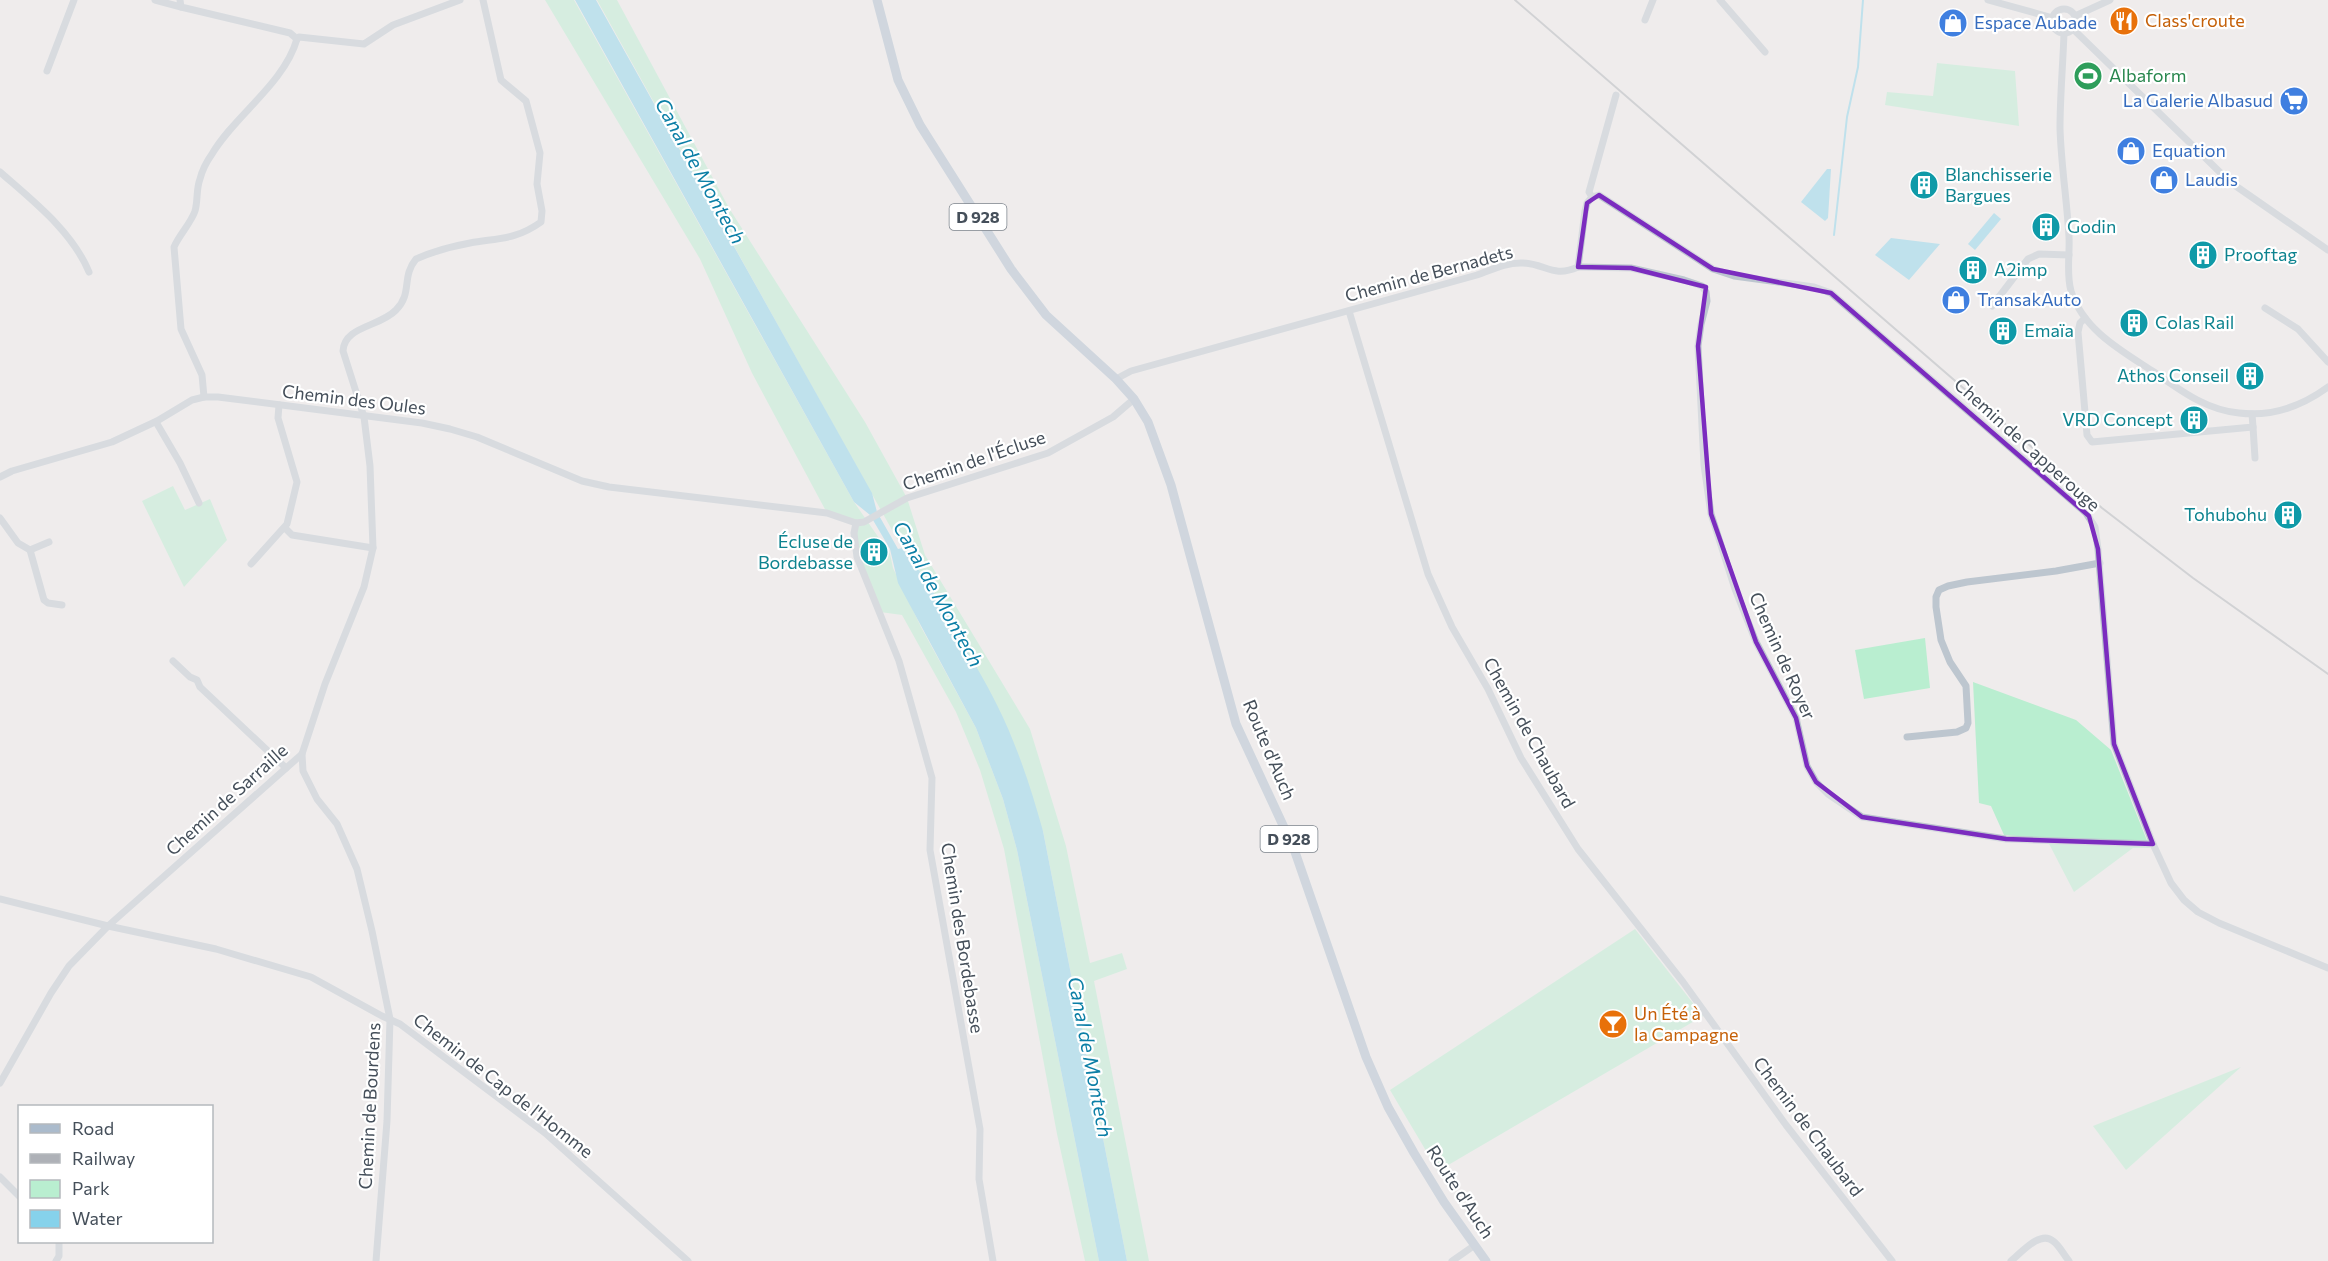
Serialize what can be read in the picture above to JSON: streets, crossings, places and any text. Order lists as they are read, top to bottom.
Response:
{
  "streets": {
    "main road": ["D 928", "Route d'Auch"],
    "street": [
      "Chemin de Bernadets",
      "Chemin des Oules",
      "Chemin de Capperouge",
      "Chemin de l'Écluse",
      "Chemin de Royer",
      "Chemin de Chaubard",
      "Chemin de Sarraille",
      "Chemin des Bordebasse",
      "Chemin de Cap de l'Homme",
      "Chemin de Bourdens"
    ]
  },
  "crossings": [
    ["D 928", "Chemin de Bernadets"],
    ["D 928", "Chemin de l'Écluse"],
    ["D 928", "Route d'Auch"],
    ["Chemin de Bernadets", "Chemin de Royer"],
    ["Chemin de Bernadets", "Chemin de Chaubard"],
    ["Chemin des Oules", "Chemin de l'Écluse"],
    ["Chemin des Oules", "Chemin de Sarraille"],
    ["Chemin des Oules", "Chemin des Bordebasse"],
    ["Chemin de Capperouge", "Chemin de Royer"],
    ["Chemin de l'Écluse", "Route d'Auch"],
    ["Chemin de l'Écluse", "Chemin des Bordebasse"],
    ["Chemin de Sarraille", "Chemin de Cap de l'Homme"],
    ["Chemin de Sarraille", "Chemin de Bourdens"],
    ["Chemin de Cap de l'Homme", "Chemin de Bourdens"]
  ],
  "water": ["Canal de Montech"],
  "places": {
    "restaurant": ["Class'croute"],
    "shop": [
      "Espace Aubade",
      "Equation",
      "Laudis",
      "TransakAuto"
    ],
    "sports": ["Albaform"],
    "supermarket": ["La Galerie Albasud"],
    "building": [
      "Blanchisserie Bargues",
      "Godin",
      "Prooftag",
      "A2imp",
      "Colas Rail",
      "Emaïa",
      "Athos Conseil",
      "VRD Concept",
      "Tohubohu",
      "Écluse de Bordebasse"
    ],
    "bar": ["Un Été à la Campagne"]
  },
  "legend": [
    "Road",
    "Railway",
    "Park",
    "Water"
  ]
}
